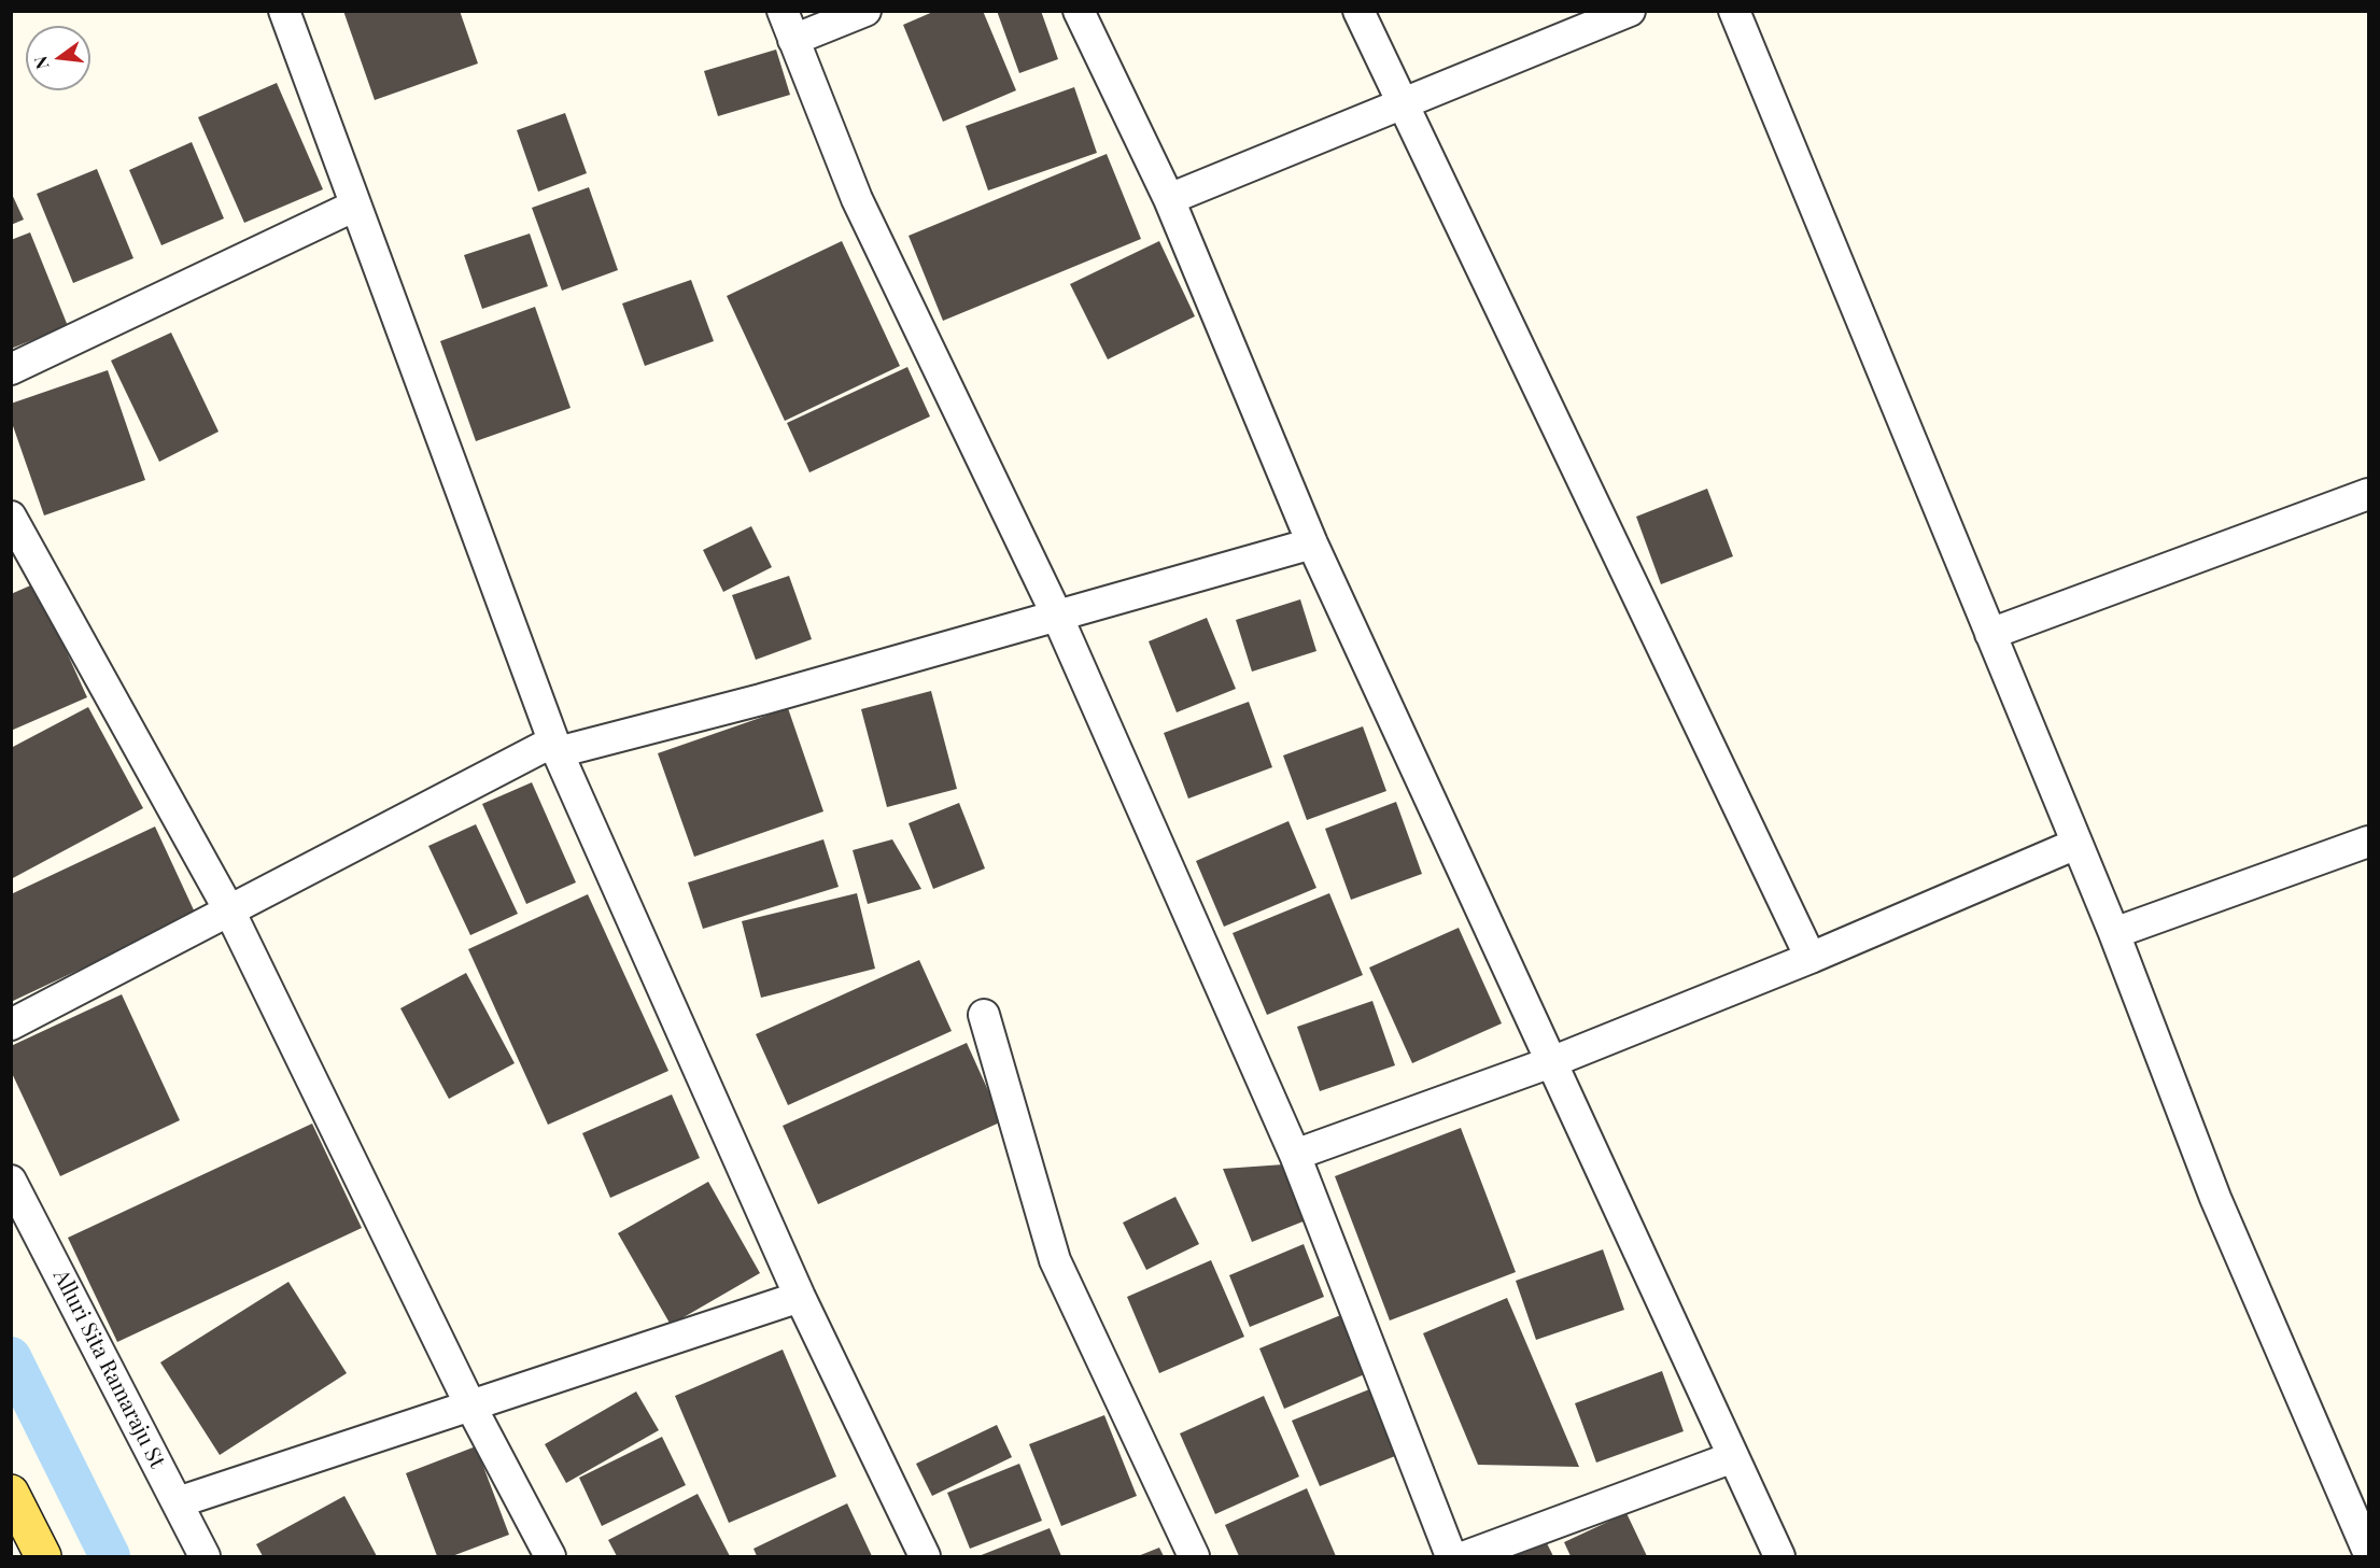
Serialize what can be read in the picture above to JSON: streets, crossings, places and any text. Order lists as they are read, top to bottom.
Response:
{
  "streets": {
    "street": ["Alluri Sita Ramaraju St"]
  },
  "north": "left"
}
